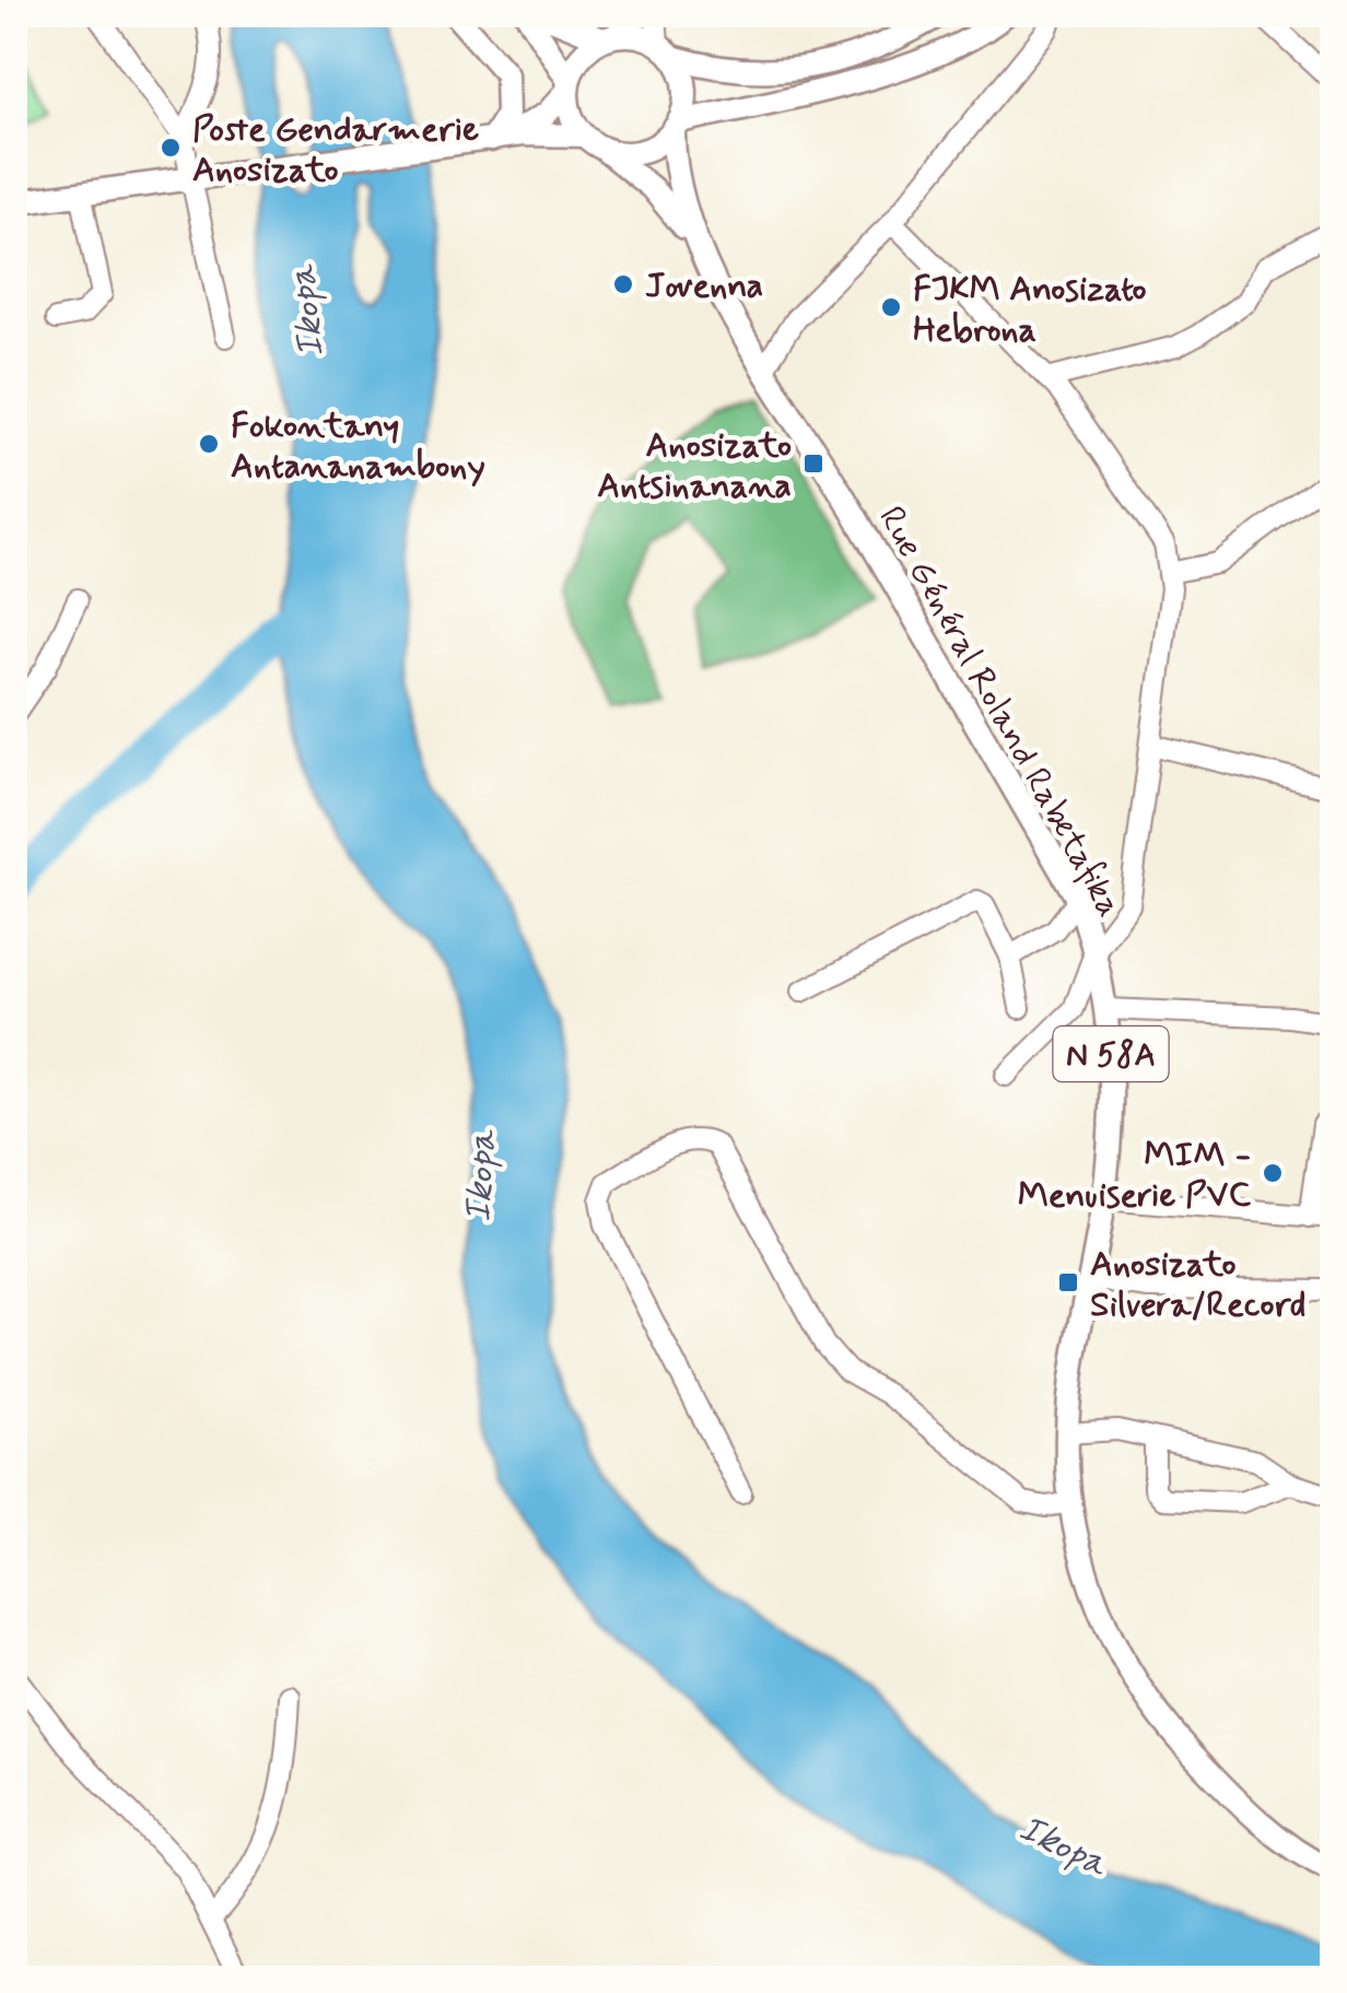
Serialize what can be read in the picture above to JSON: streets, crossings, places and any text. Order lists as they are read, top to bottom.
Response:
{
  "streets": {
    "main road": ["Rue Général Roland Rabetafika", "N 58A"]
  },
  "water": ["Ikopa"],
  "places": {
    "other": [
      "Poste Gendarmerie Anosizato",
      "Jovenna",
      "FJKM Anosizato Hebrona",
      "Fokontany Antananambony",
      "MIM - Menuiserie PVC"
    ],
    "transit": ["Anosizato Antsinanana", "Anosizato Silvera/Record"]
  }
}
